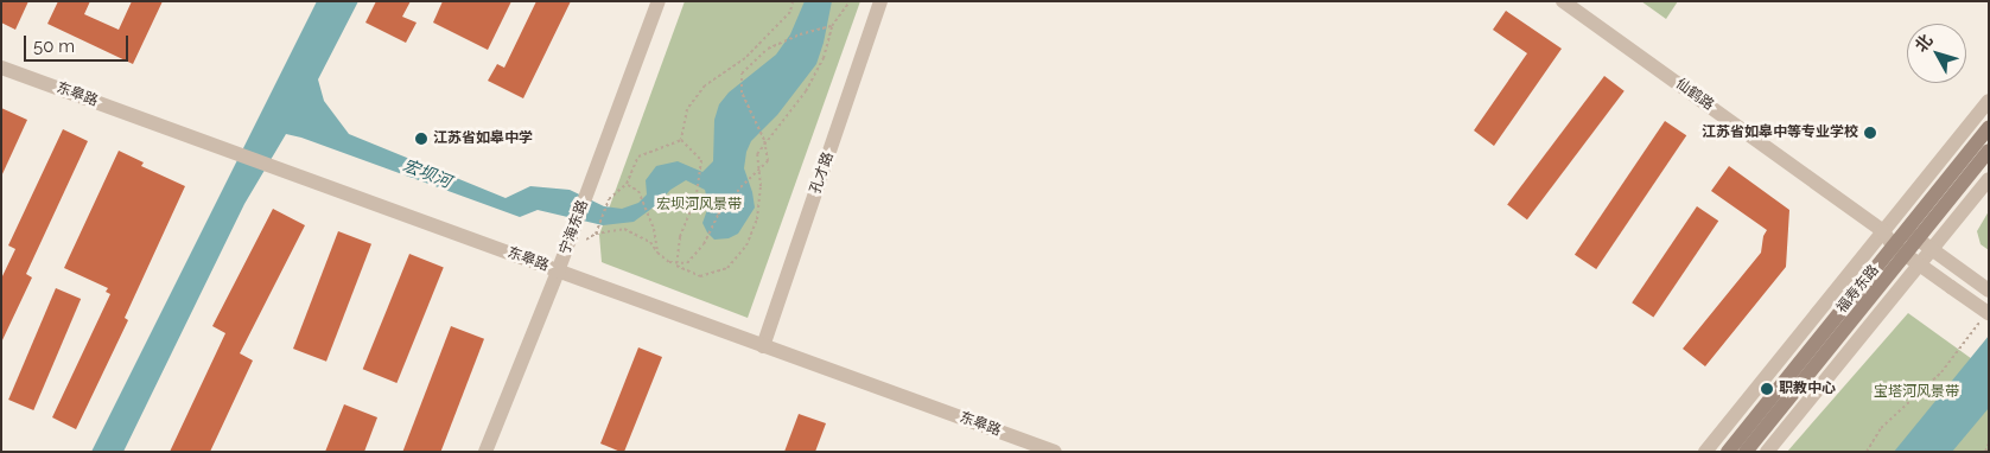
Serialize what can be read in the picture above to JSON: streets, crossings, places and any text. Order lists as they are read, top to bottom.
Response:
{
  "streets": {
    "main road": ["福寿东路"],
    "street": [
      "东皋路",
      "仙鹤路",
      "孔才路",
      "宁海东路"
    ]
  },
  "crossings": [
    ["东皋路", "孔才路"],
    ["东皋路", "宁海东路"],
    ["仙鹤路", "福寿东路"]
  ],
  "water": ["宏坝河"],
  "parks": ["宏坝河风景带", "宝塔河风景带"],
  "places": ["江苏省如皋中等专业学校", "江苏省如皋中学", "职教中心"],
  "scale_bar": "50 m",
  "north": "top left"
}
